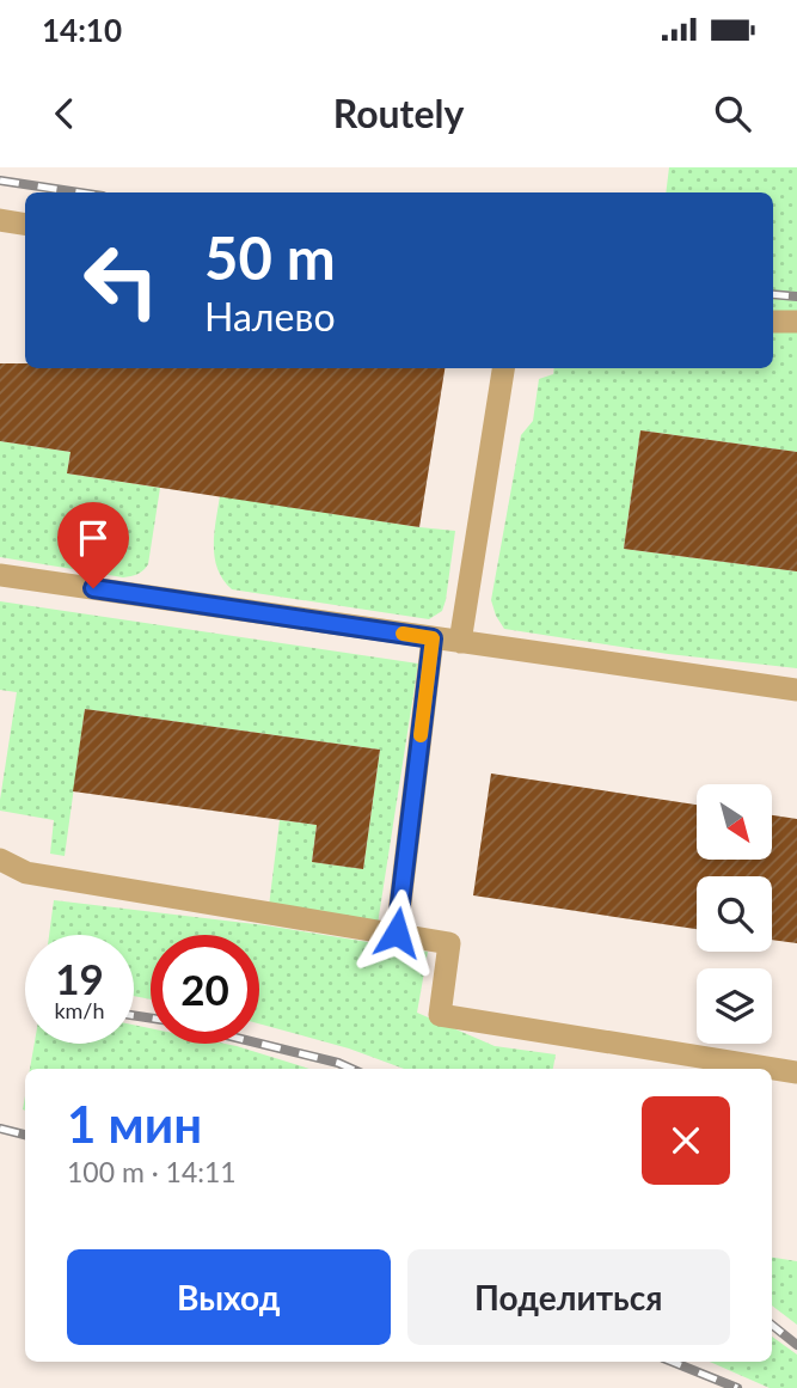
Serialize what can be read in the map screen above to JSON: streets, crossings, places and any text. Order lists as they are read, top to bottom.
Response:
{
  "north": "bottom right",
  "page": {
    "status": "14:10",
    "header": "Routely",
    "turn": ["50 m", "Налево"],
    "speed": "19 km/h",
    "limit": "20",
    "heading": ["1 мин", "100 m · 14:11"],
    "buttons": ["Выход", "Поделиться"]
  }
}
